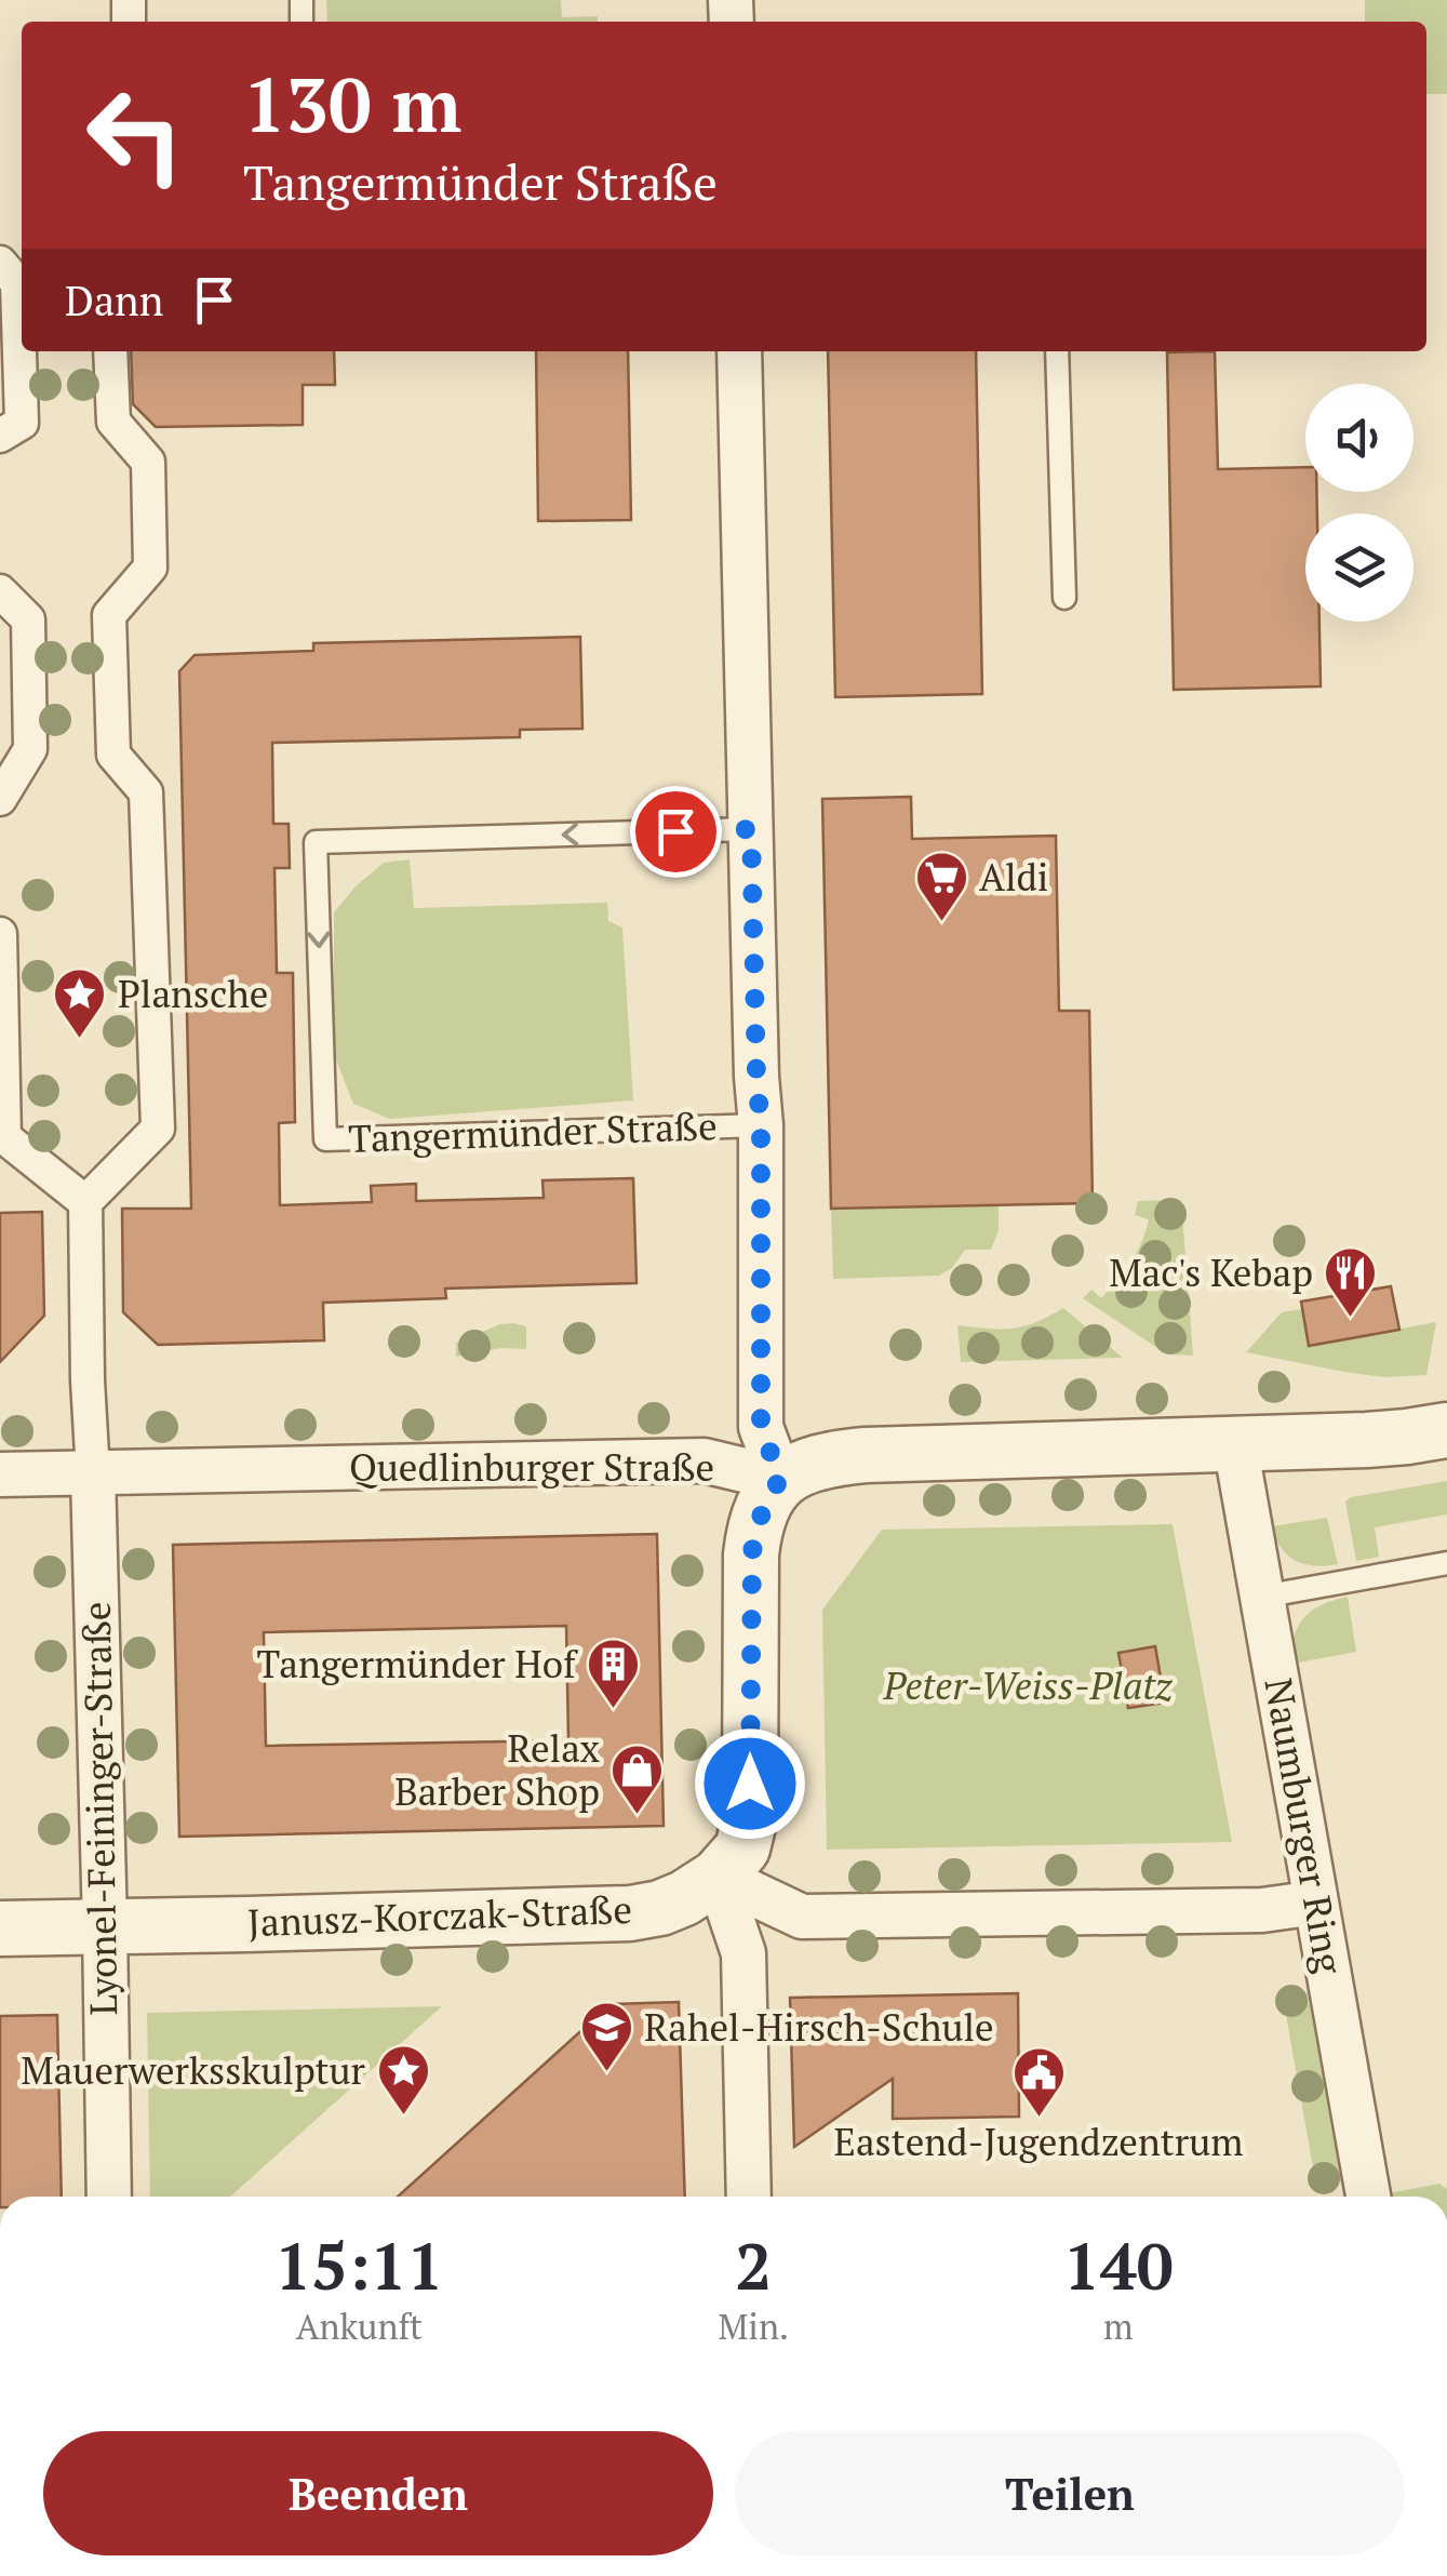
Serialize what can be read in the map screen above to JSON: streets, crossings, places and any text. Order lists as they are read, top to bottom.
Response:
{
  "streets": {
    "street": [
      "Tangermünder Straße",
      "Quedlinburger Straße",
      "Lyonel-Feininger-Straße",
      "Naumburger Ring",
      "Janusz-Korczak-Straße"
    ]
  },
  "crossings": [
    ["Tangermünder Straße", "Quedlinburger Straße"],
    ["Quedlinburger Straße", "Lyonel-Feininger-Straße"],
    ["Lyonel-Feininger-Straße", "Janusz-Korczak-Straße"]
  ],
  "parks": ["Peter-Weiss-Platz"],
  "places": {
    "supermarket": ["Aldi"],
    "place": ["Plansche", "Mauerwerksskulptur"],
    "restaurant": ["Mac's Kebap"],
    "building": ["Tangermünder Hof"],
    "shop": ["Relax Barber Shop"],
    "school or university": ["Rahel-Hirsch-Schule"],
    "public building": ["Eastend-Jugendzentrum"]
  },
  "page": {
    "turn": ["130 m", "Tangermünder Straße"],
    "then": "Dann",
    "eta": [
      "15:11",
      "Ankunft",
      "2",
      "Min.",
      "140",
      "m"
    ],
    "buttons": ["Beenden", "Teilen"]
  }
}
